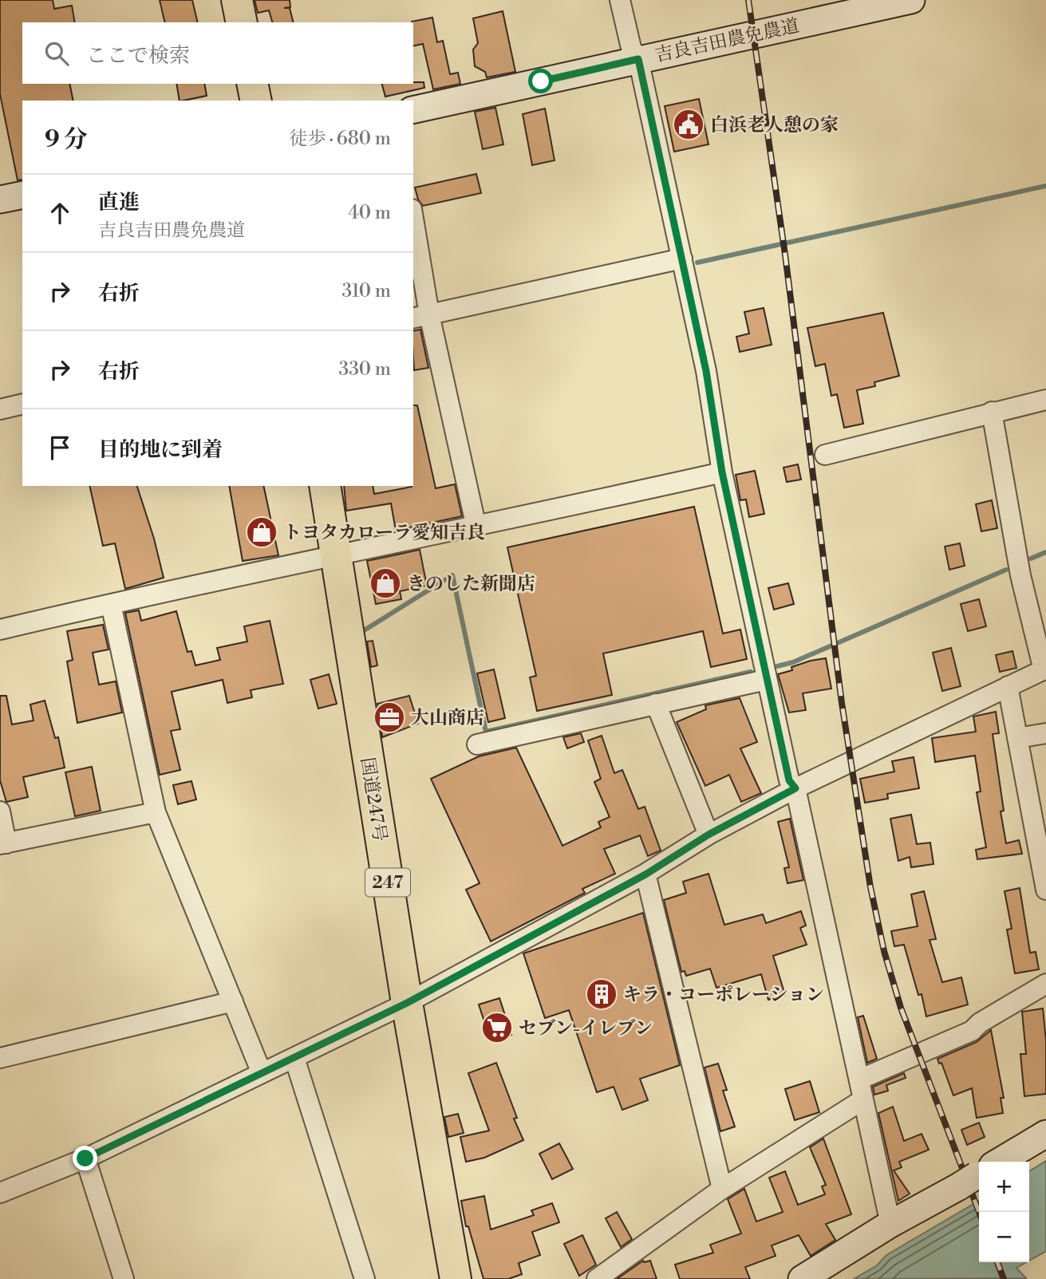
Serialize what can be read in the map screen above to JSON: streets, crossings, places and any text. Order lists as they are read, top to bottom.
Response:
{
  "streets": {
    "highway": ["国道247号", "247"],
    "street": ["吉良吉田農免農道"]
  },
  "places": {
    "public building": ["白浜老人憩の家"],
    "shop": ["トヨタカローラ愛知吉良", "きのした新聞店"],
    "office": ["大山商店"],
    "building": ["キラ・コーポレーション"],
    "supermarket": ["セブン-イレブン"]
  },
  "page": {
    "search": "ここで検索",
    "heading": ["9 分", "徒歩 · 680 m"],
    "list": [
      ["直進", "吉良吉田農免農道", "40 m"],
      ["右折", "310 m"],
      ["右折", "330 m"],
      "目的地に到着"
    ],
    "map_buttons": ["+", "−"]
  }
}
